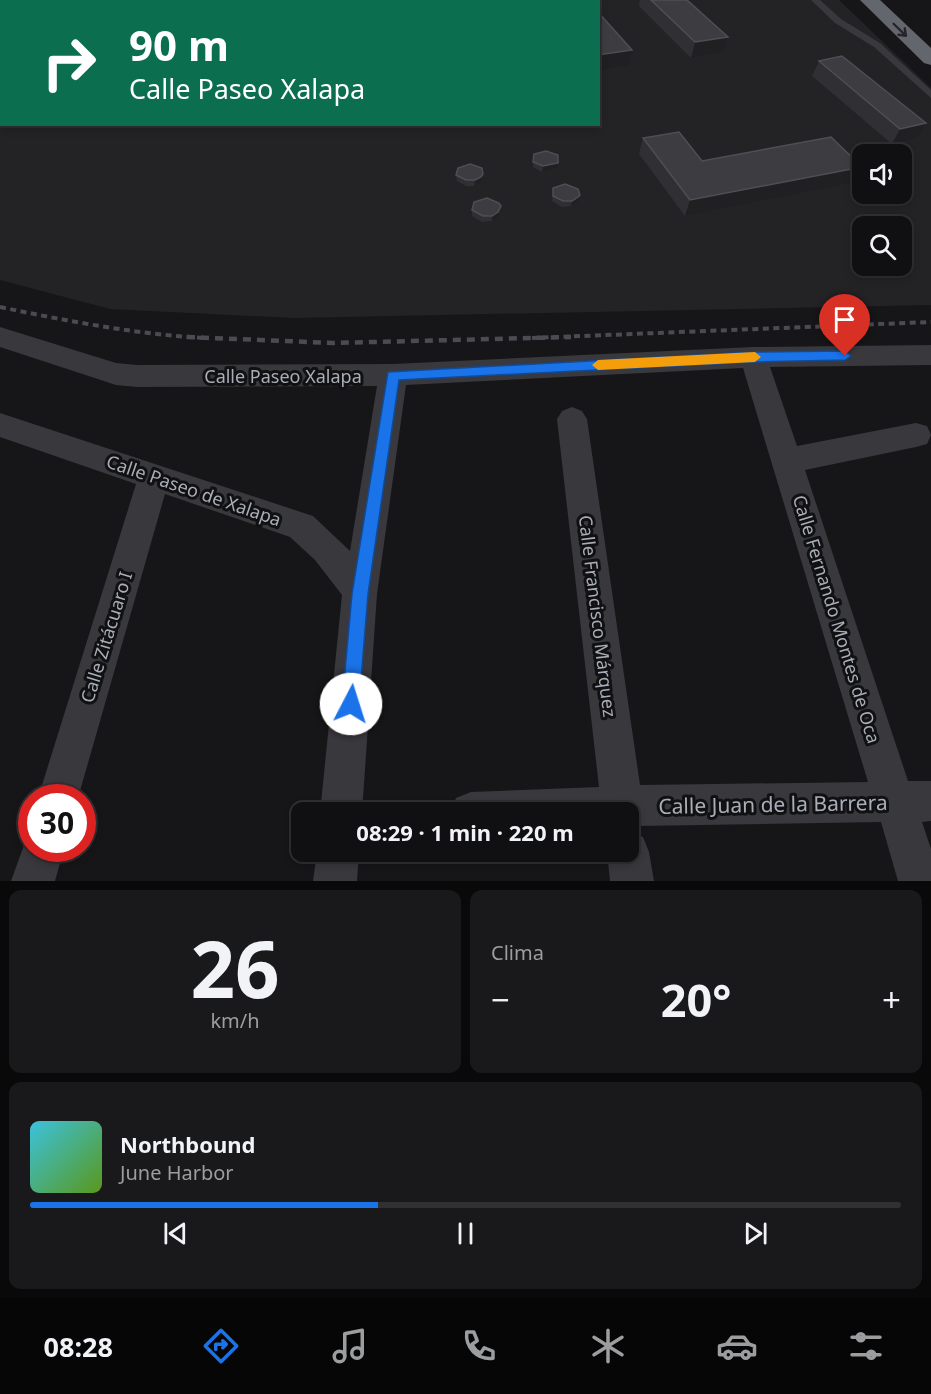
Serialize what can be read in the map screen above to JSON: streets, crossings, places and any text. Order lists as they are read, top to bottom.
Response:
{
  "streets": {
    "street": [
      "Calle Paseo Xalapa",
      "Calle Paseo de Xalapa",
      "Calle Francisco Márquez",
      "Calle Fernando Montes de Oca",
      "Calle Zitácuaro I",
      "Calle Juan de la Barrera"
    ]
  },
  "crossings": [
    ["Calle Paseo Xalapa", "Calle Fernando Montes de Oca"],
    ["Calle Paseo de Xalapa", "Calle Zitácuaro I"],
    ["Calle Fernando Montes de Oca", "Calle Juan de la Barrera"]
  ],
  "page": {
    "turn": ["90 m", "Calle Paseo Xalapa"],
    "limit": "30",
    "trip": "08:29 · 1 min · 220 m",
    "tile": [
      ["26", "km/h"],
      "Clima"
    ],
    "heat": ["−", "20°", "+"],
    "song": ["Northbound", "June Harbor"],
    "tabs": "08:28"
  }
}
